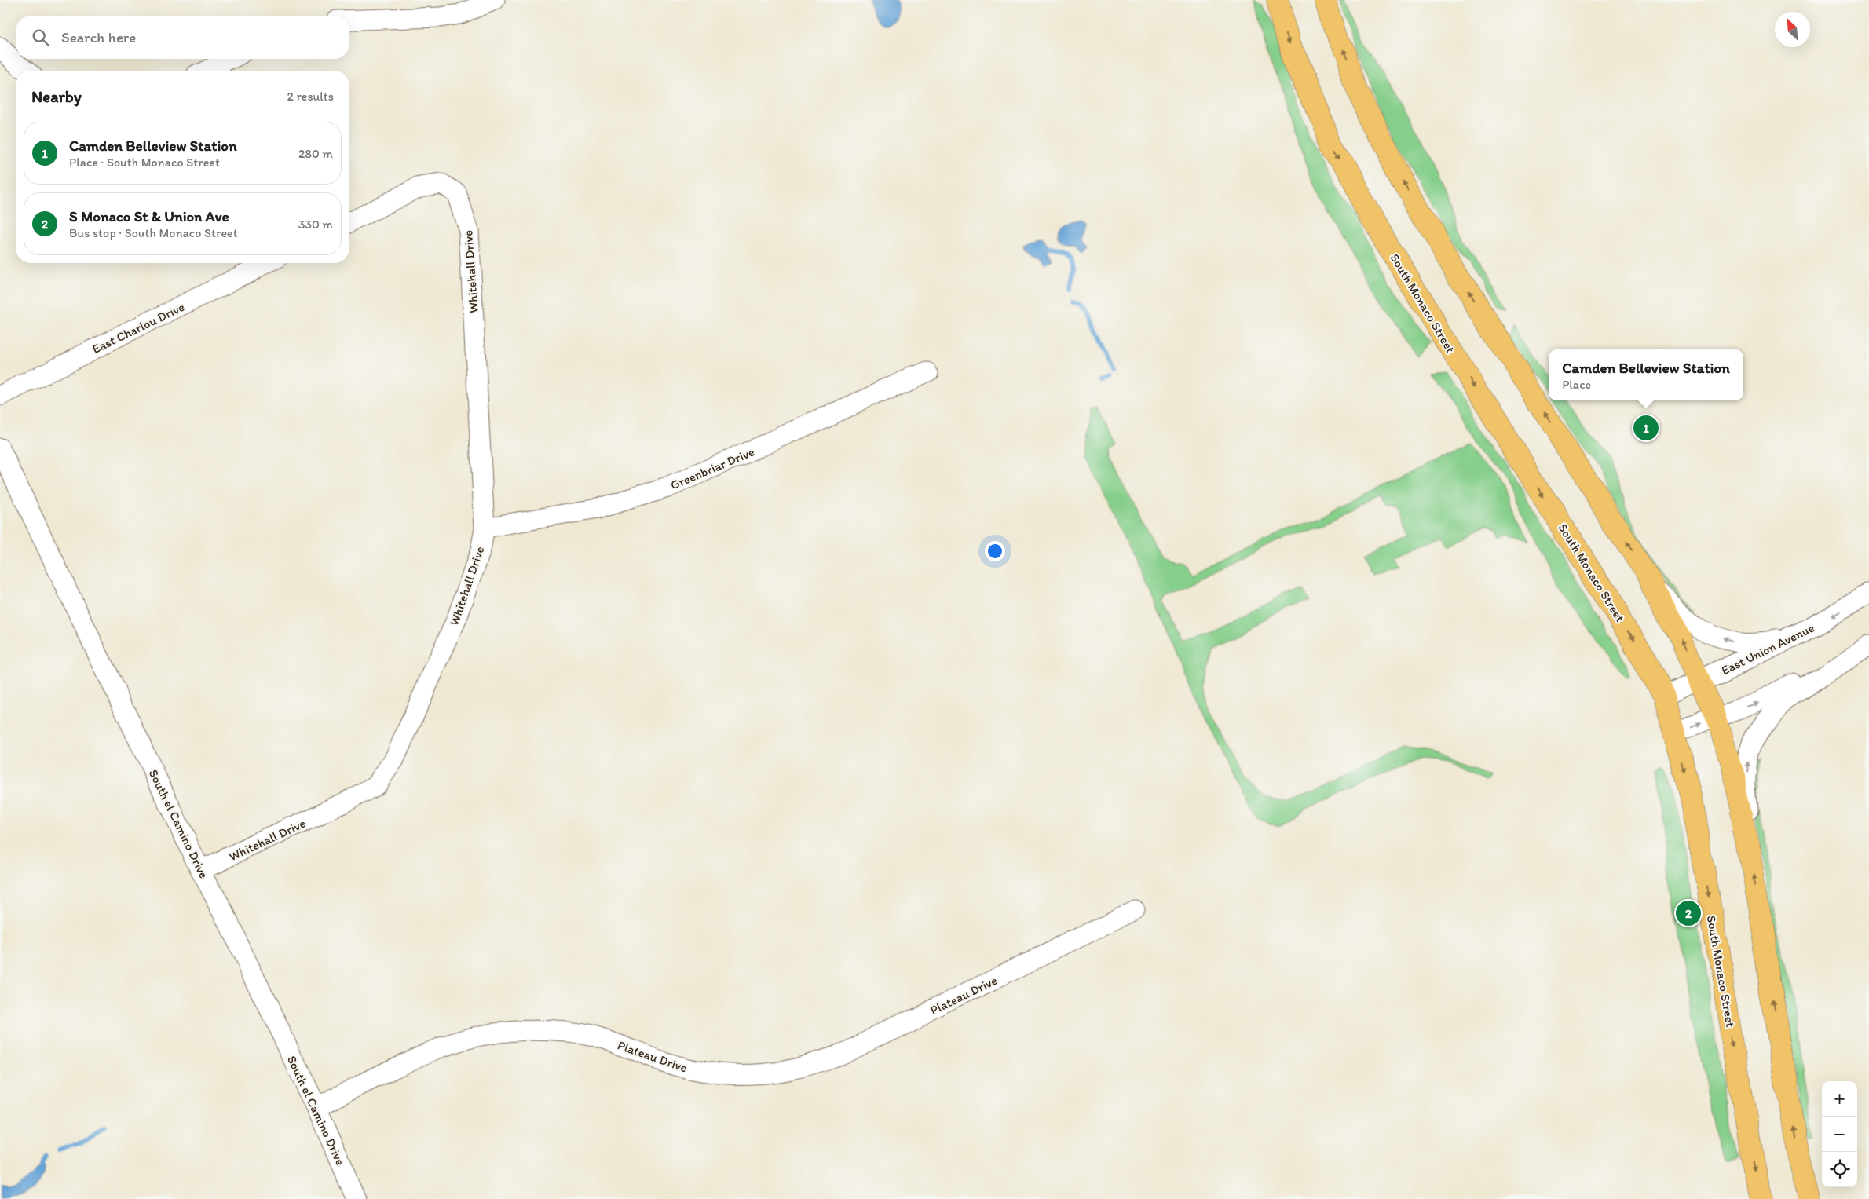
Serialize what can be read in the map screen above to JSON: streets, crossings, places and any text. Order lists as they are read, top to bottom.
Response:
{
  "streets": {
    "main road": ["South Monaco Street"],
    "street": [
      "Whitehall Drive",
      "East Charlou Drive",
      "Greenbriar Drive",
      "East Union Avenue",
      "South el Camino Drive",
      "Plateau Drive"
    ]
  },
  "crossings": [
    ["Whitehall Drive", "Greenbriar Drive"],
    ["Whitehall Drive", "South el Camino Drive"],
    ["South Monaco Street", "East Union Avenue"],
    ["South el Camino Drive", "Plateau Drive"]
  ],
  "north": "top left",
  "page": {
    "search": "Search here",
    "heading": ["Nearby", "2 results"],
    "list": [
      {
        "mark": "1",
        "name": "Camden Belleview Station",
        "note": "Place · South Monaco Street",
        "value": "280 m"
      },
      {
        "mark": "2",
        "name": "S Monaco St & Union Ave",
        "note": "Bus stop · South Monaco Street",
        "value": "330 m"
      }
    ],
    "popup": ["Camden Belleview Station", "Place"],
    "pins": ["1", "2"],
    "map_buttons": ["+", "−"]
  }
}
